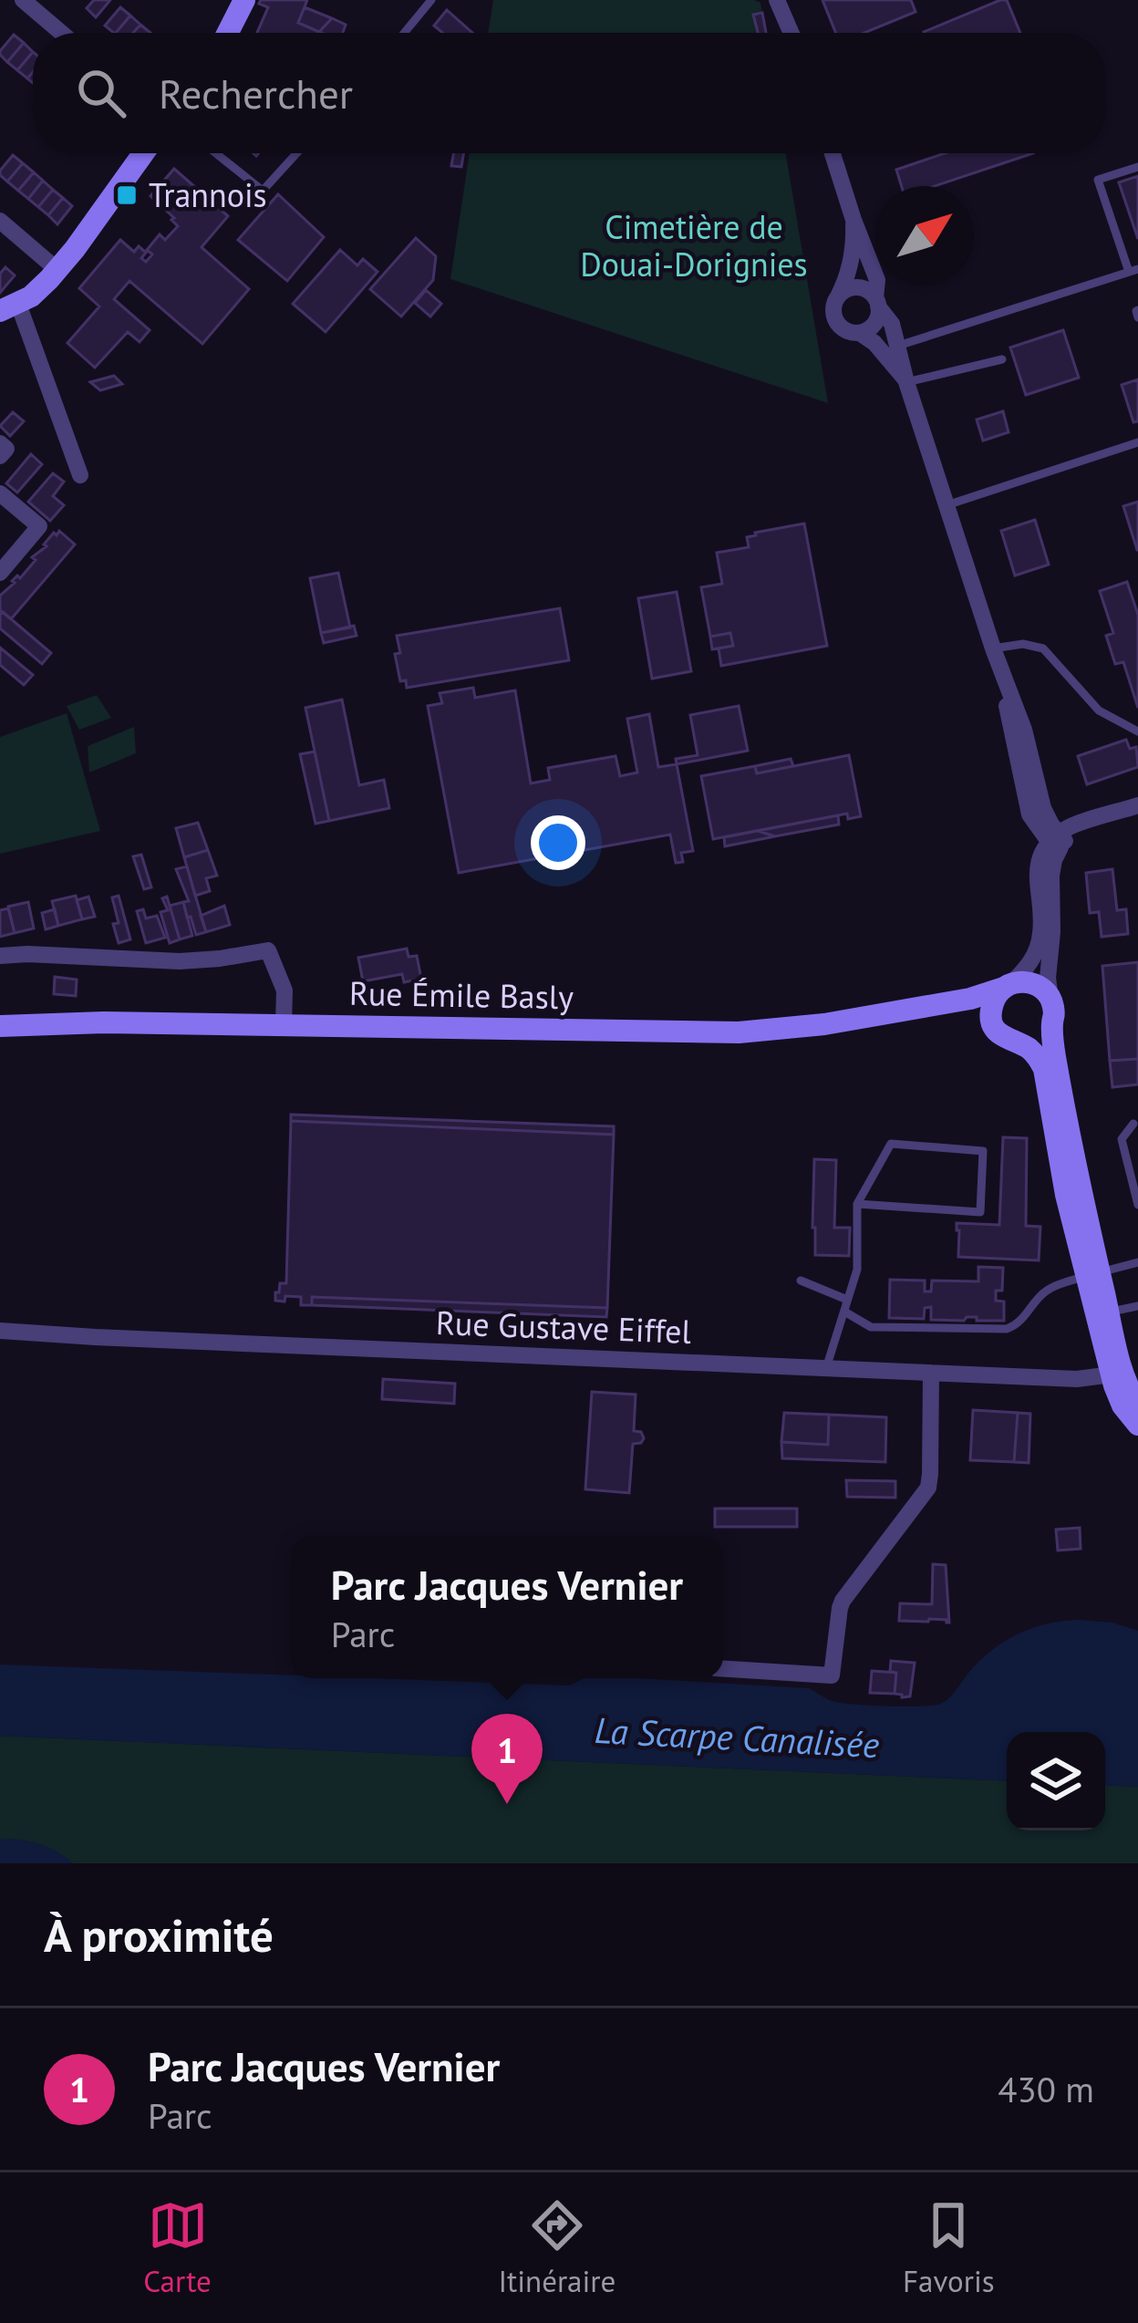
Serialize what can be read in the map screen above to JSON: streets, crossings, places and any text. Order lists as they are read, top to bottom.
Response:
{
  "streets": {
    "street": ["Rue Émile Basly", "Rue Gustave Eiffel"]
  },
  "water": ["La Scarpe Canalisée"],
  "parks": ["Cimetière de Douai-Dorignies"],
  "places": {
    "transit": ["Trannois"]
  },
  "north": "top right",
  "page": {
    "search": "Rechercher",
    "popup": ["Parc Jacques Vernier", "Parc"],
    "pins": "1",
    "heading": "À proximité",
    "list": [
      {
        "mark": "1",
        "name": "Parc Jacques Vernier",
        "note": "Parc",
        "value": "430 m"
      }
    ],
    "nav": ["Carte", "Itinéraire", "Favoris"]
  }
}
